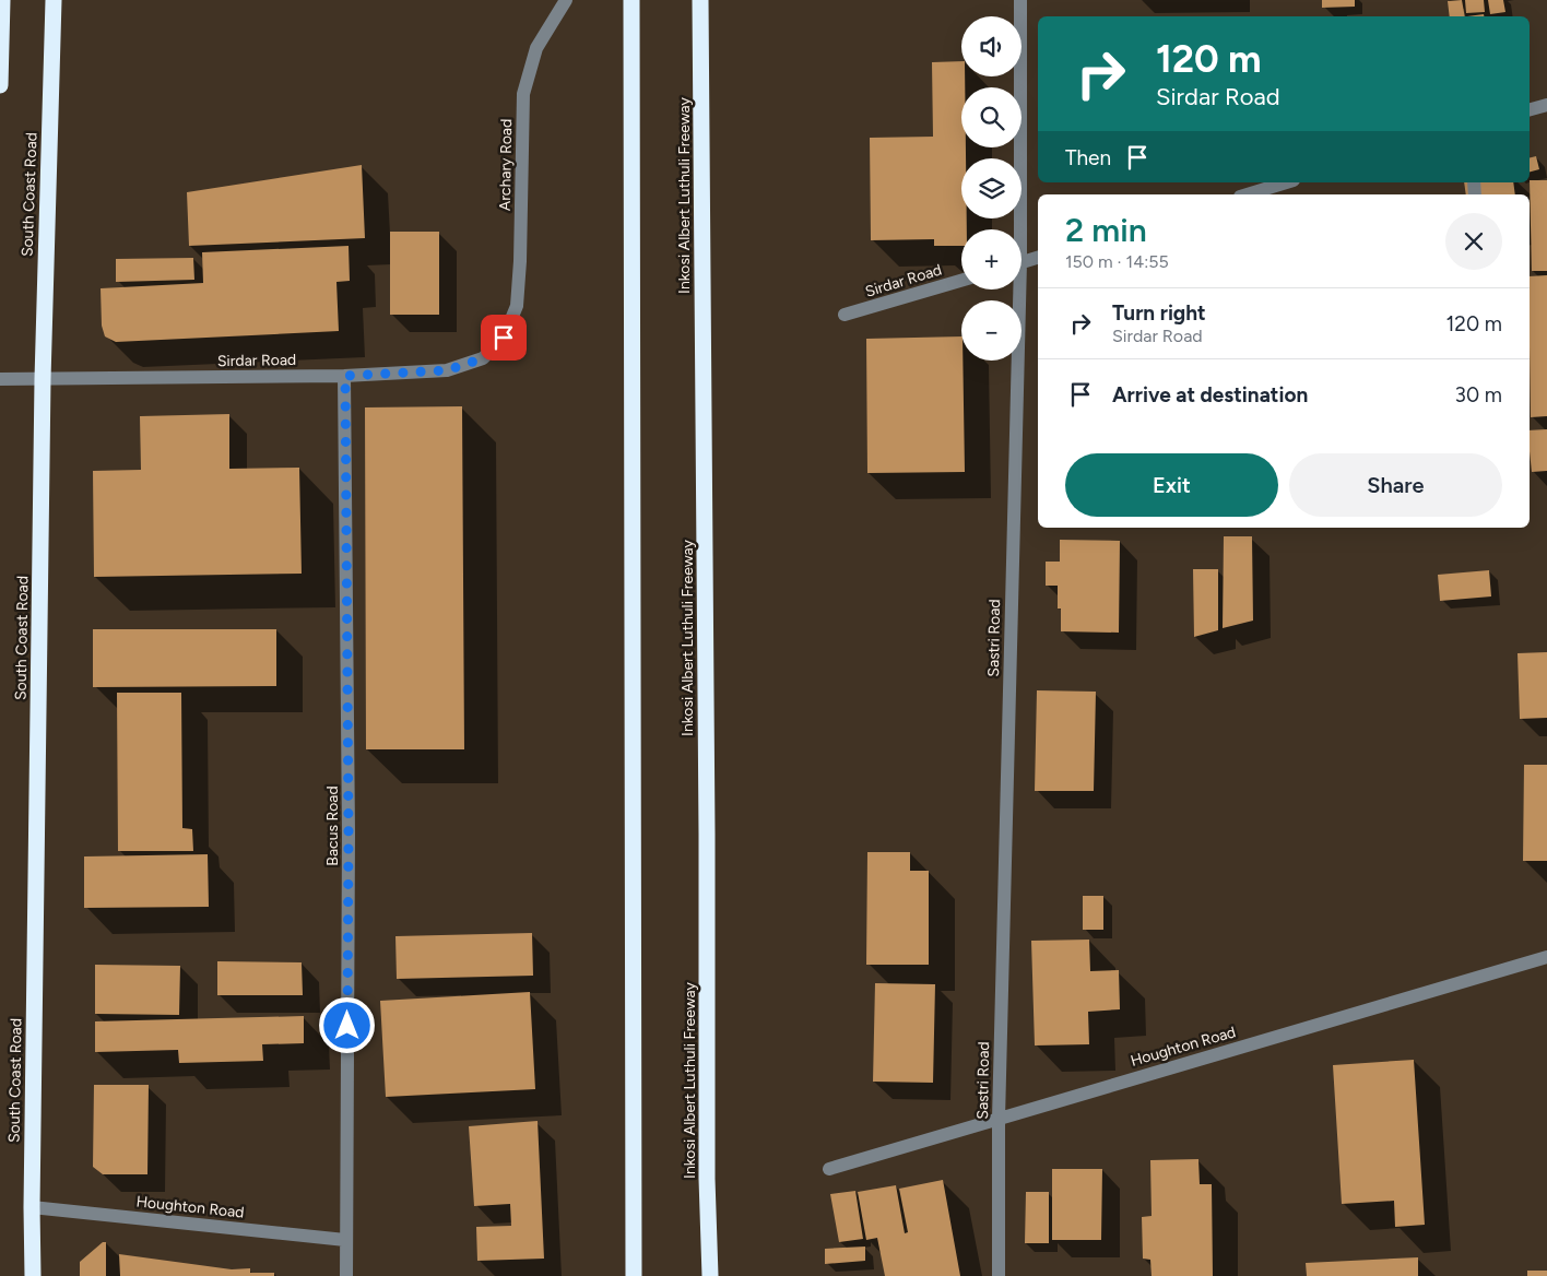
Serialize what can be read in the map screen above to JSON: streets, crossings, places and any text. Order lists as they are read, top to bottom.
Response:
{
  "streets": {
    "highway": ["South Coast Road", "Inkosi Albert Luthuli Freeway"],
    "street": [
      "Archary Road",
      "Sirdar Road",
      "Sastri Road",
      "Bacus Road",
      "Houghton Road"
    ]
  },
  "crossings": [
    ["Archary Road", "Sirdar Road"],
    ["South Coast Road", "Sirdar Road"],
    ["South Coast Road", "Houghton Road"],
    ["Sirdar Road", "Bacus Road"],
    ["Sastri Road", "Houghton Road"],
    ["Bacus Road", "Houghton Road"]
  ],
  "page": {
    "map_buttons": ["+", "−"],
    "turn": ["120 m", "Sirdar Road"],
    "then": "Then",
    "heading": ["2 min", "150 m · 14:55"],
    "list": [
      {
        "name": "Turn right",
        "note": "Sirdar Road",
        "value": "120 m"
      },
      {
        "name": "Arrive at destination",
        "value": "30 m"
      }
    ],
    "buttons": ["Exit", "Share"]
  }
}
